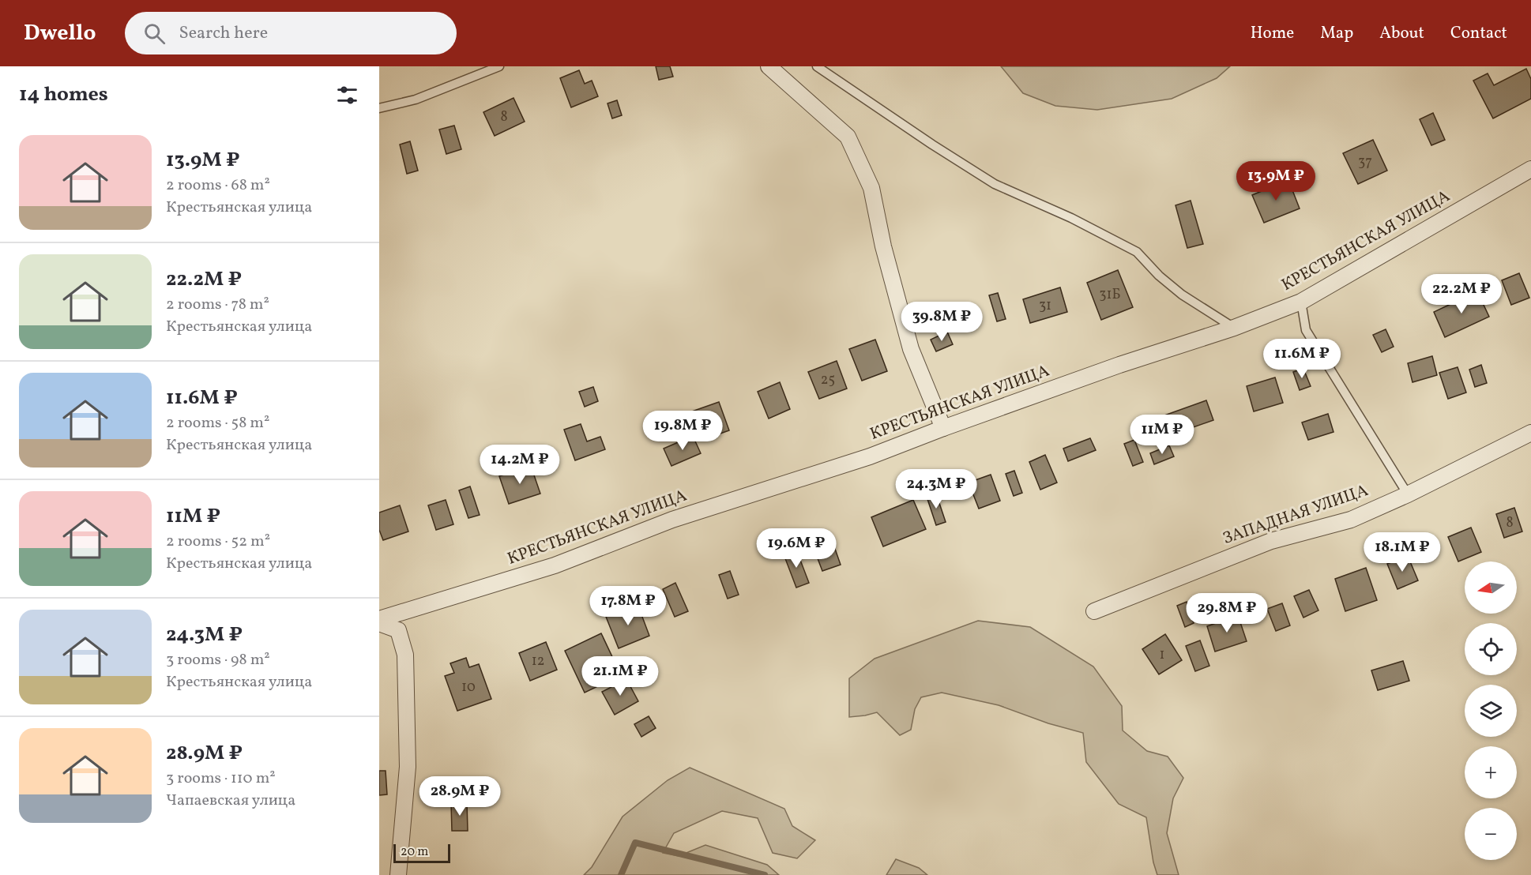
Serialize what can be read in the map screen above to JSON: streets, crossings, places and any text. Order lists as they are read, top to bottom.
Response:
{
  "streets": {
    "street": ["КРЕСТЬЯНСКАЯ УЛИЦА", "ЗАПАДНАЯ УЛИЦА"]
  },
  "house_numbers": [
    "8",
    "37",
    "31Б",
    "31",
    "25",
    "8",
    "1",
    "12",
    "10"
  ],
  "scale_bar": "20 m",
  "north": "left",
  "page": {
    "header": "Dwello",
    "search": "Search here",
    "nav": [
      "Home",
      "Map",
      "About",
      "Contact"
    ],
    "heading": "14 homes",
    "list": [
      {
        "name": "13.9M ₽",
        "note": "2 rooms · 68 m² · Крестьянская улица"
      },
      {
        "name": "22.2M ₽",
        "note": "2 rooms · 78 m² · Крестьянская улица"
      },
      {
        "name": "11.6M ₽",
        "note": "2 rooms · 58 m² · Крестьянская улица"
      },
      {
        "name": "11M ₽",
        "note": "2 rooms · 52 m² · Крестьянская улица"
      },
      {
        "name": "24.3M ₽",
        "note": "3 rooms · 98 m² · Крестьянская улица"
      },
      {
        "name": "28.9M ₽",
        "note": "3 rooms · 110 m² · Чапаевская улица"
      }
    ],
    "price": [
      "13.9M ₽",
      "22.2M ₽",
      "39.8M ₽",
      "11.6M ₽",
      "19.8M ₽",
      "11M ₽",
      "14.2M ₽",
      "24.3M ₽",
      "19.6M ₽",
      "18.1M ₽",
      "17.8M ₽",
      "29.8M ₽",
      "21.1M ₽",
      "28.9M ₽"
    ],
    "map_buttons": ["+", "−"],
    "scale": "20 m"
  }
}
